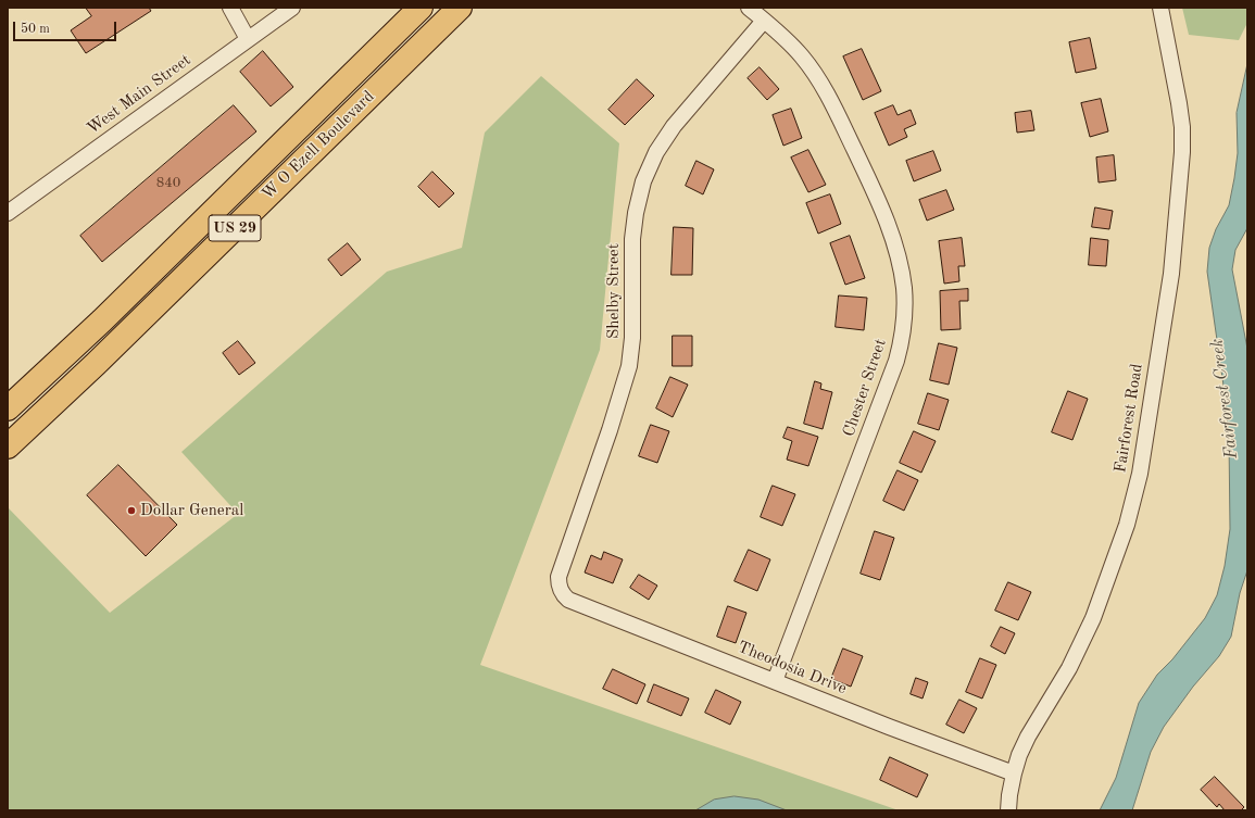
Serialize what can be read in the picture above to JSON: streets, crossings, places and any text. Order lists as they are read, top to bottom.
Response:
{
  "streets": {
    "main road": ["W O Ezell Boulevard", "US 29"],
    "street": [
      "West Main Street",
      "Shelby Street",
      "Chester Street",
      "Fairforest Road",
      "Theodosia Drive"
    ]
  },
  "crossings": [
    ["Shelby Street", "Chester Street"],
    ["Shelby Street", "Theodosia Drive"],
    ["Chester Street", "Theodosia Drive"],
    ["Fairforest Road", "Theodosia Drive"]
  ],
  "water": ["Fairforest Creek"],
  "places": ["Dollar General"],
  "house_numbers": ["840"],
  "scale_bar": "50 m"
}
